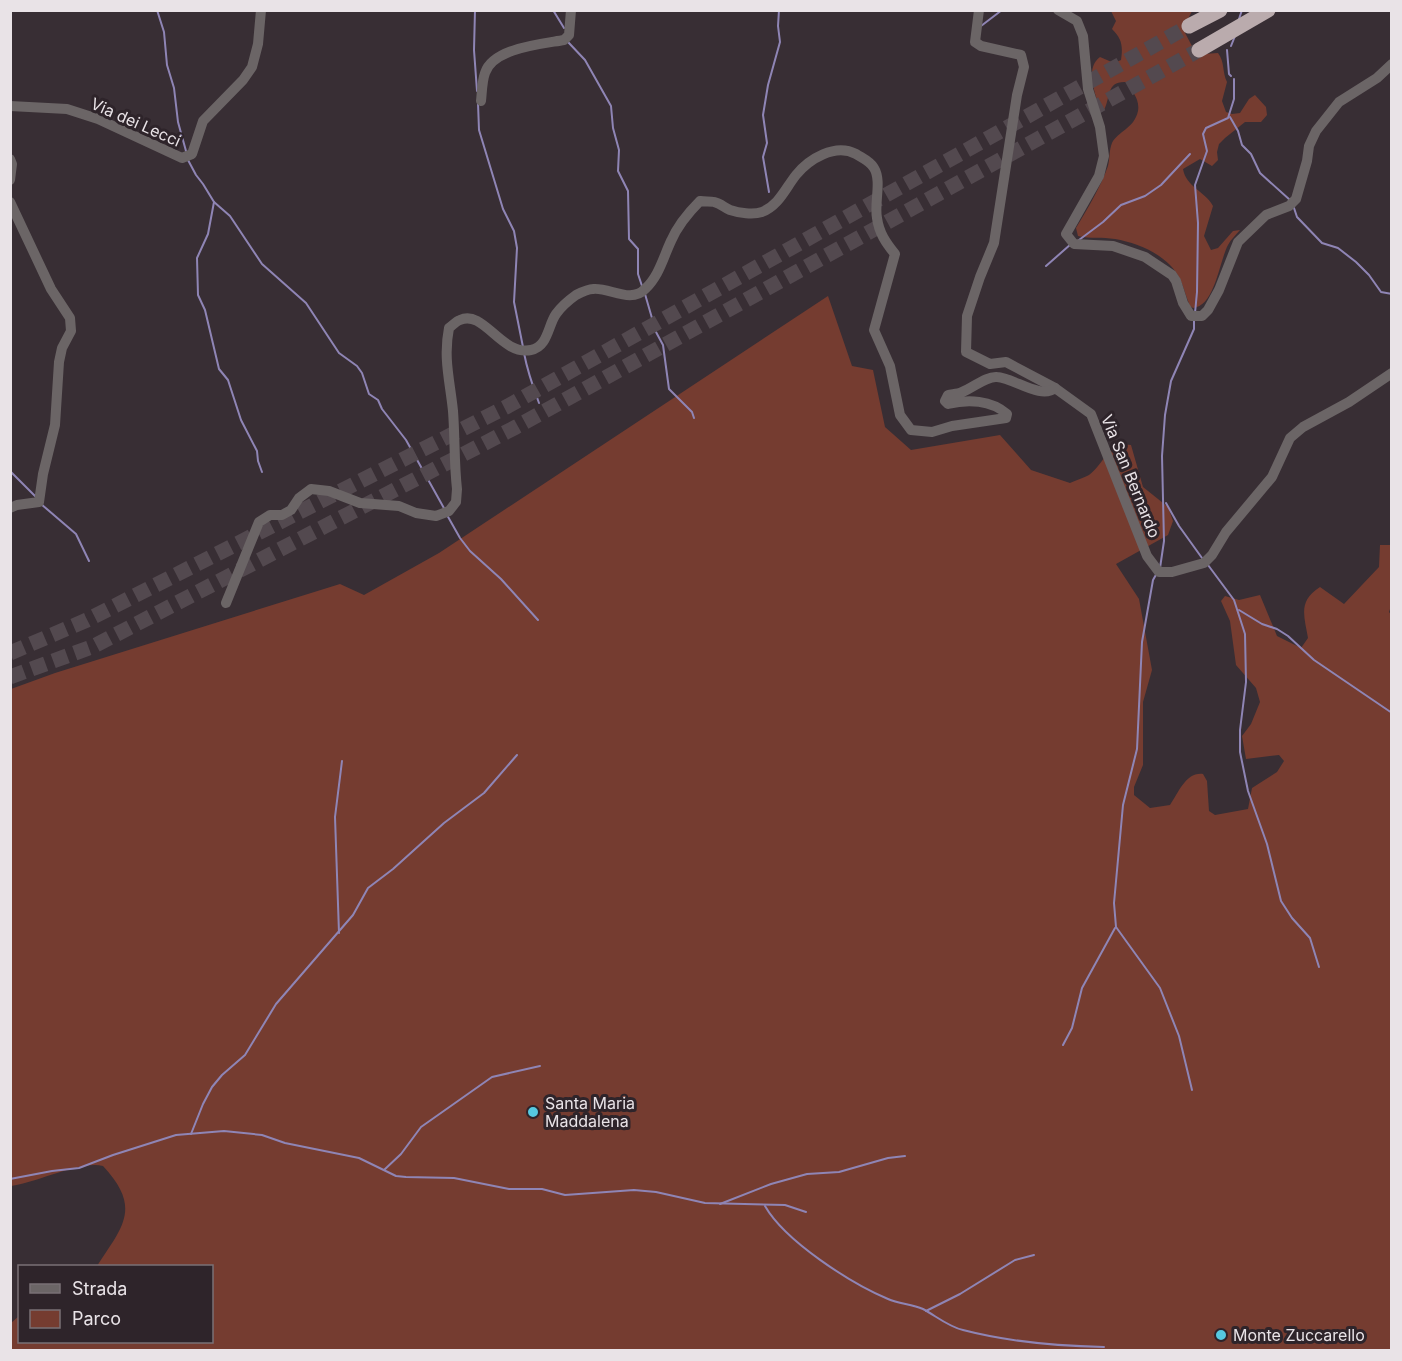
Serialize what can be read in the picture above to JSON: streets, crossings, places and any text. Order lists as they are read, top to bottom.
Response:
{
  "streets": {
    "street": ["Via dei Lecci", "Via San Bernardo"]
  },
  "places": ["Santa Maria Maddalena", "Monte Zuccarello"],
  "legend": ["Strada", "Parco"]
}
